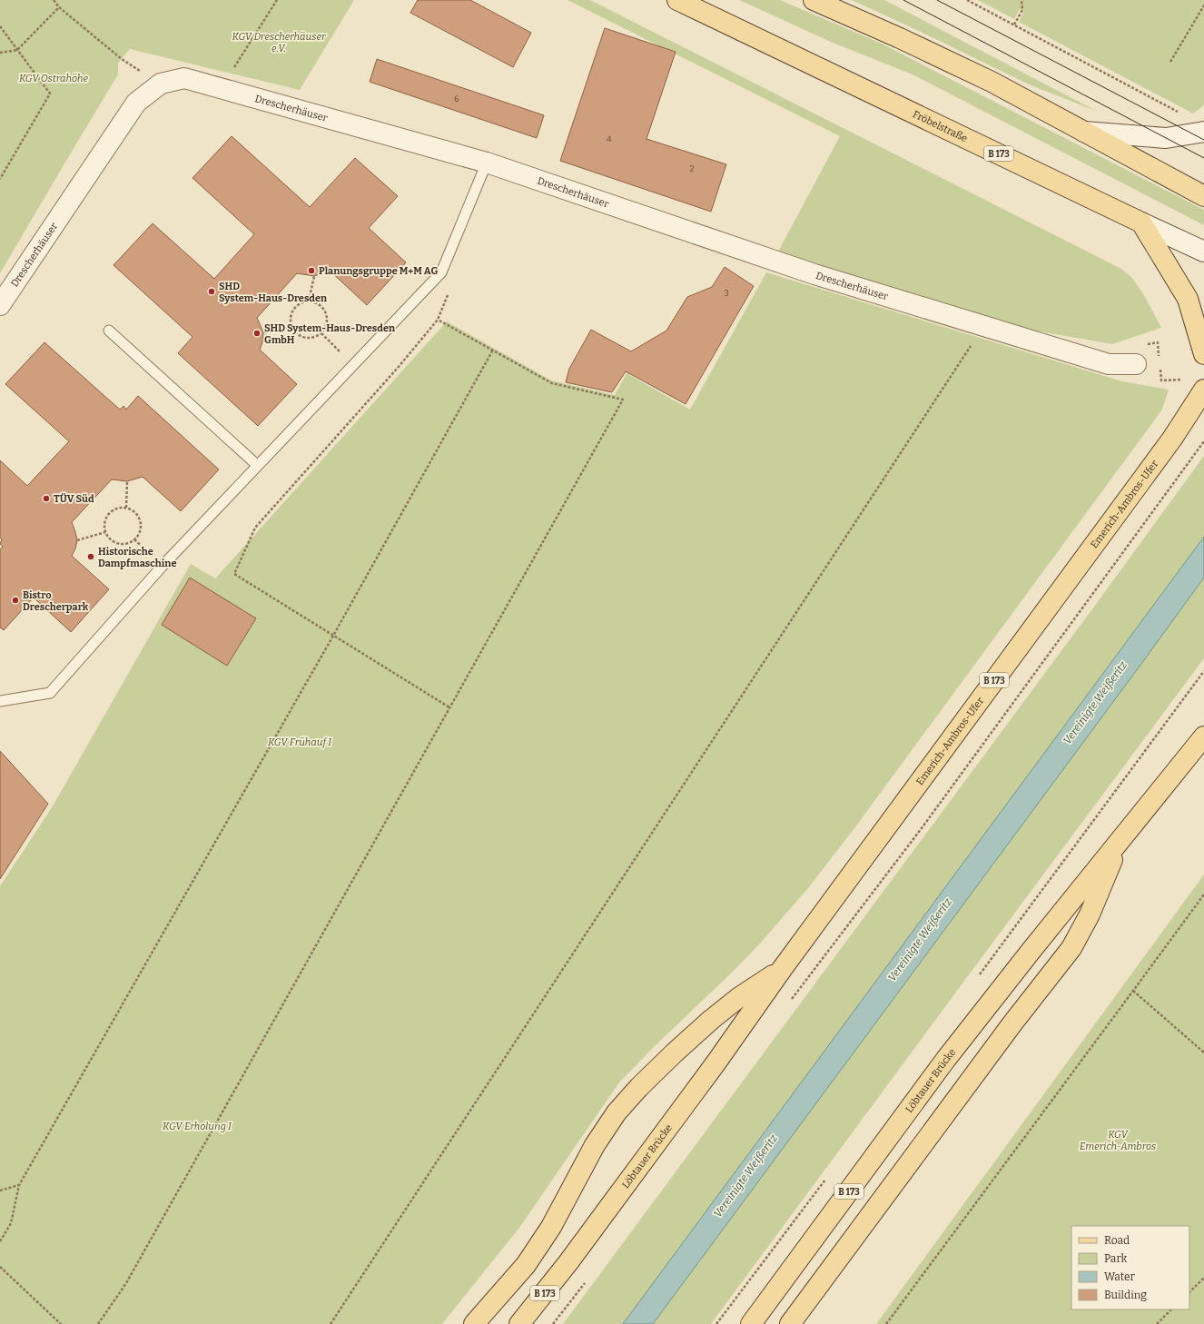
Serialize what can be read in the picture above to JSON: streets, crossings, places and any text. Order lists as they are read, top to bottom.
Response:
{
  "streets": {
    "main road": [
      "Fröbelstraße",
      "B 173",
      "Emerich-Ambros-Ufer",
      "Löbtauer Brücke"
    ],
    "street": ["Drescherhäuser"]
  },
  "crossings": [
    ["B 173", "Löbtauer Brücke"],
    ["Emerich-Ambros-Ufer", "Löbtauer Brücke"]
  ],
  "water": ["Vereinigte Weißeritz"],
  "parks": [
    "KGV Drescherhäuser e.V.",
    "KGV Ostrahöhe",
    "KGV Frühauf I",
    "KGV Erholung I",
    "KGV Emerich-Ambros"
  ],
  "places": [
    "Planungsgruppe M+M AG",
    "SHD System-Haus-Dresden",
    "SHD System-Haus-Dresden GmbH",
    "TÜV Süd",
    "Historische Dampfmaschine",
    "Bistro Drescherpark"
  ],
  "house_numbers": [
    "6",
    "4",
    "2",
    "3"
  ],
  "legend": [
    "Road",
    "Park",
    "Water",
    "Building"
  ]
}
